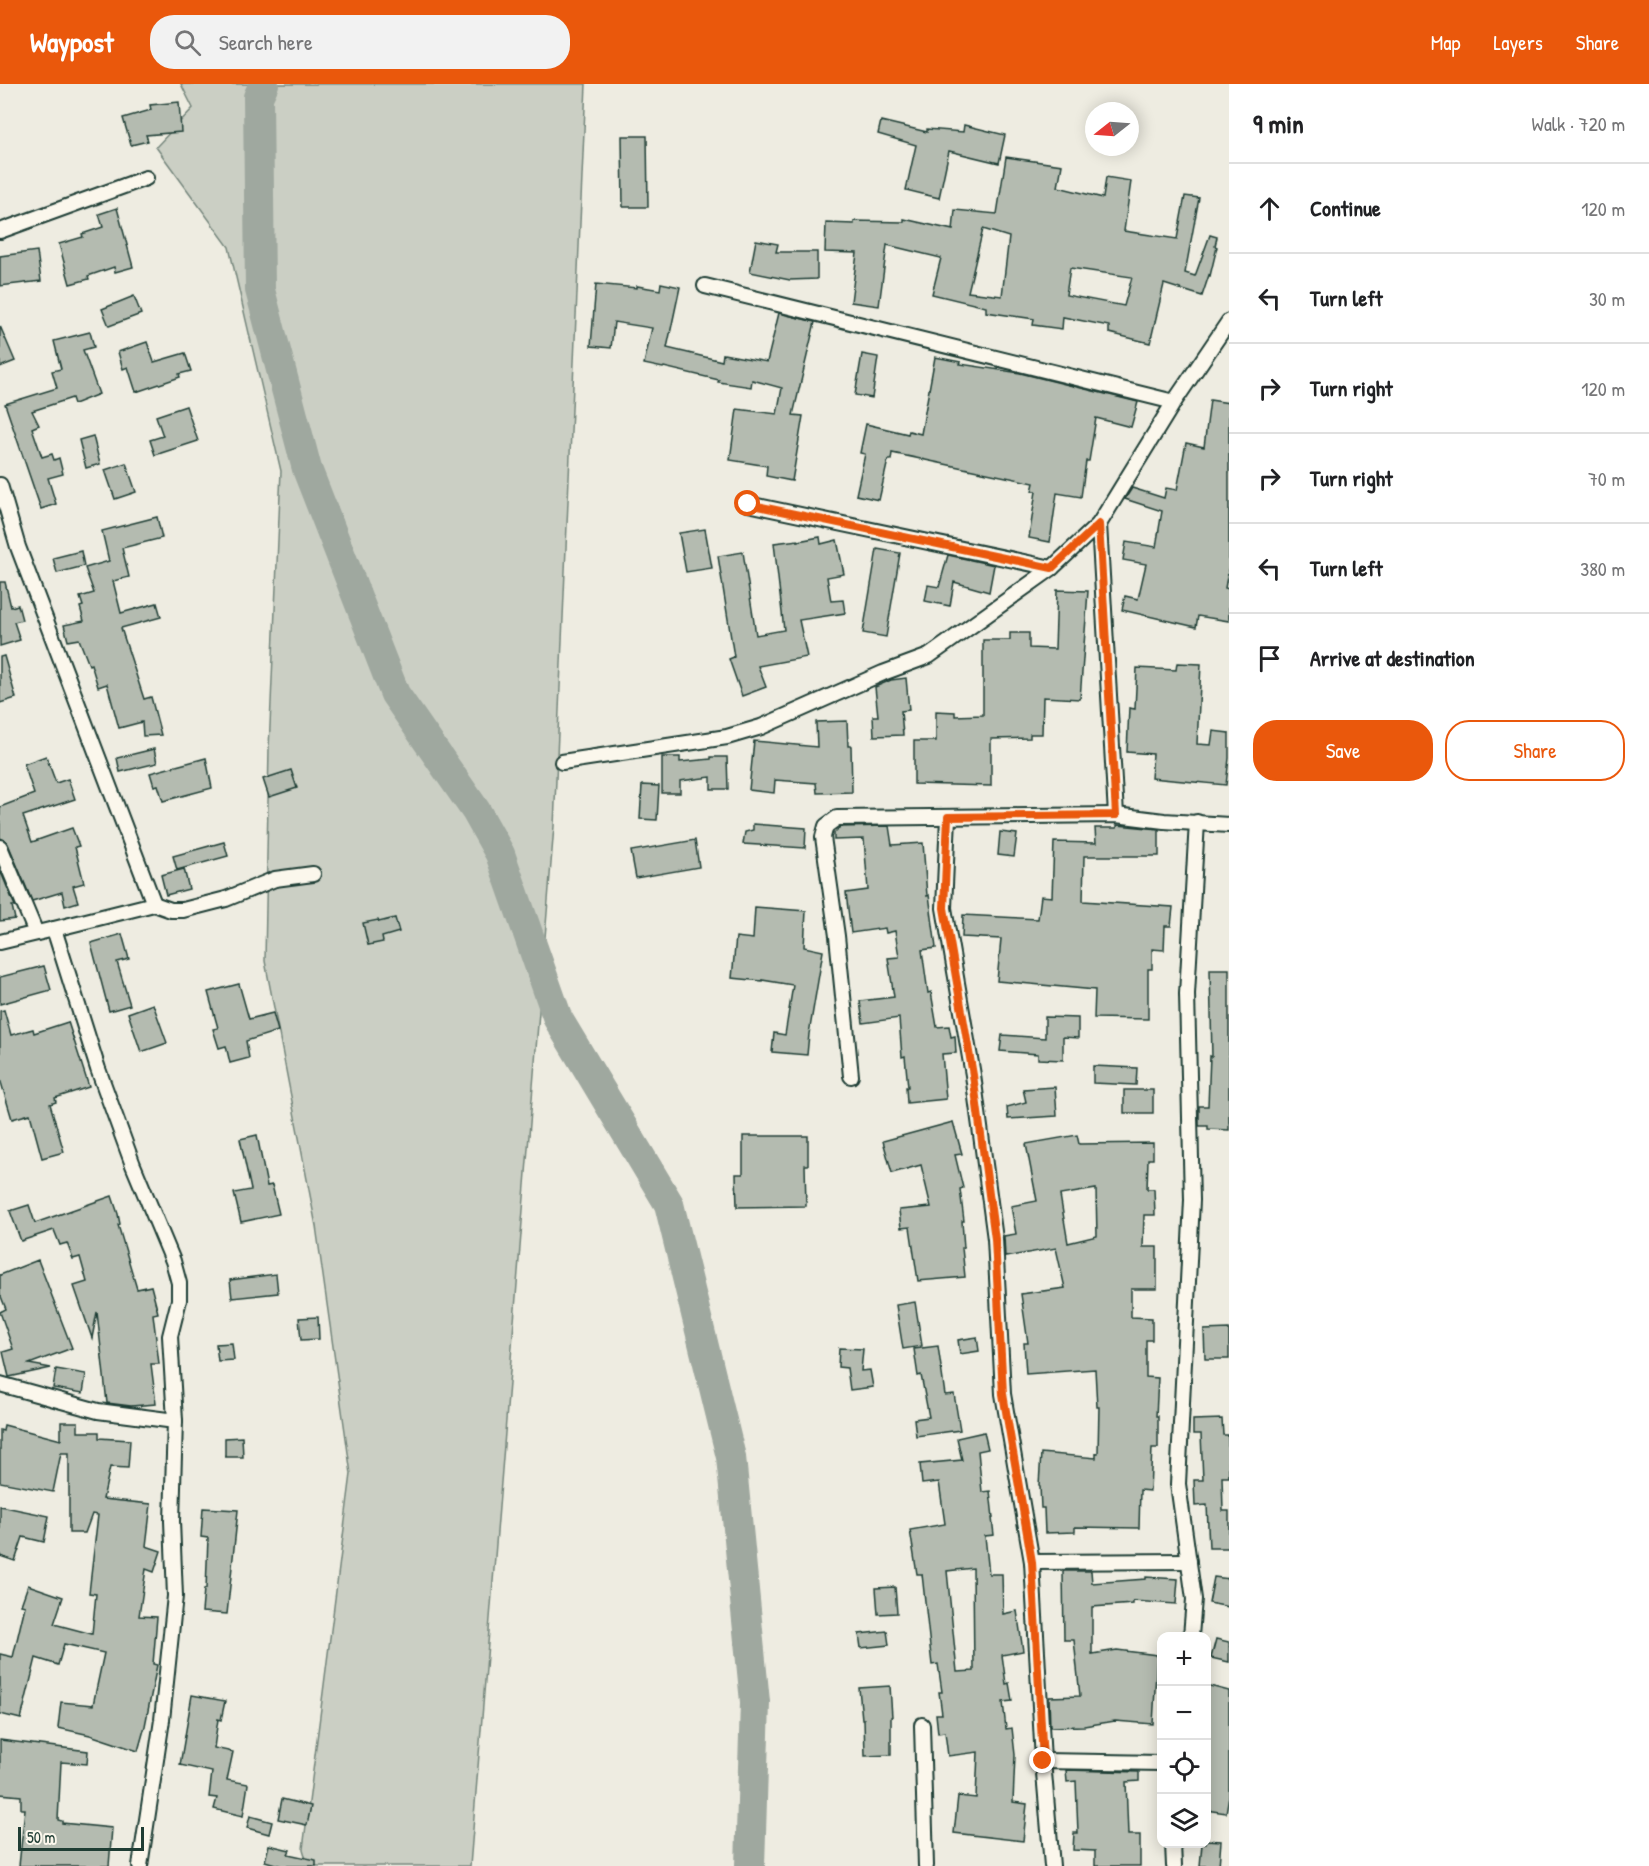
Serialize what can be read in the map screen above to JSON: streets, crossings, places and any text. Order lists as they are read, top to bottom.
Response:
{
  "scale_bar": "50 m",
  "north": "left",
  "page": {
    "header": "Waypost",
    "search": "Search here",
    "nav": ["Map", "Layers", "Share"],
    "heading": ["9 min", "Walk · 720 m"],
    "list": [
      ["Continue", "120 m"],
      ["Turn left", "30 m"],
      ["Turn right", "120 m"],
      ["Turn right", "70 m"],
      ["Turn left", "380 m"],
      "Arrive at destination"
    ],
    "buttons": ["Save", "Share"],
    "map_buttons": ["+", "−"],
    "scale": "50 m"
  }
}
